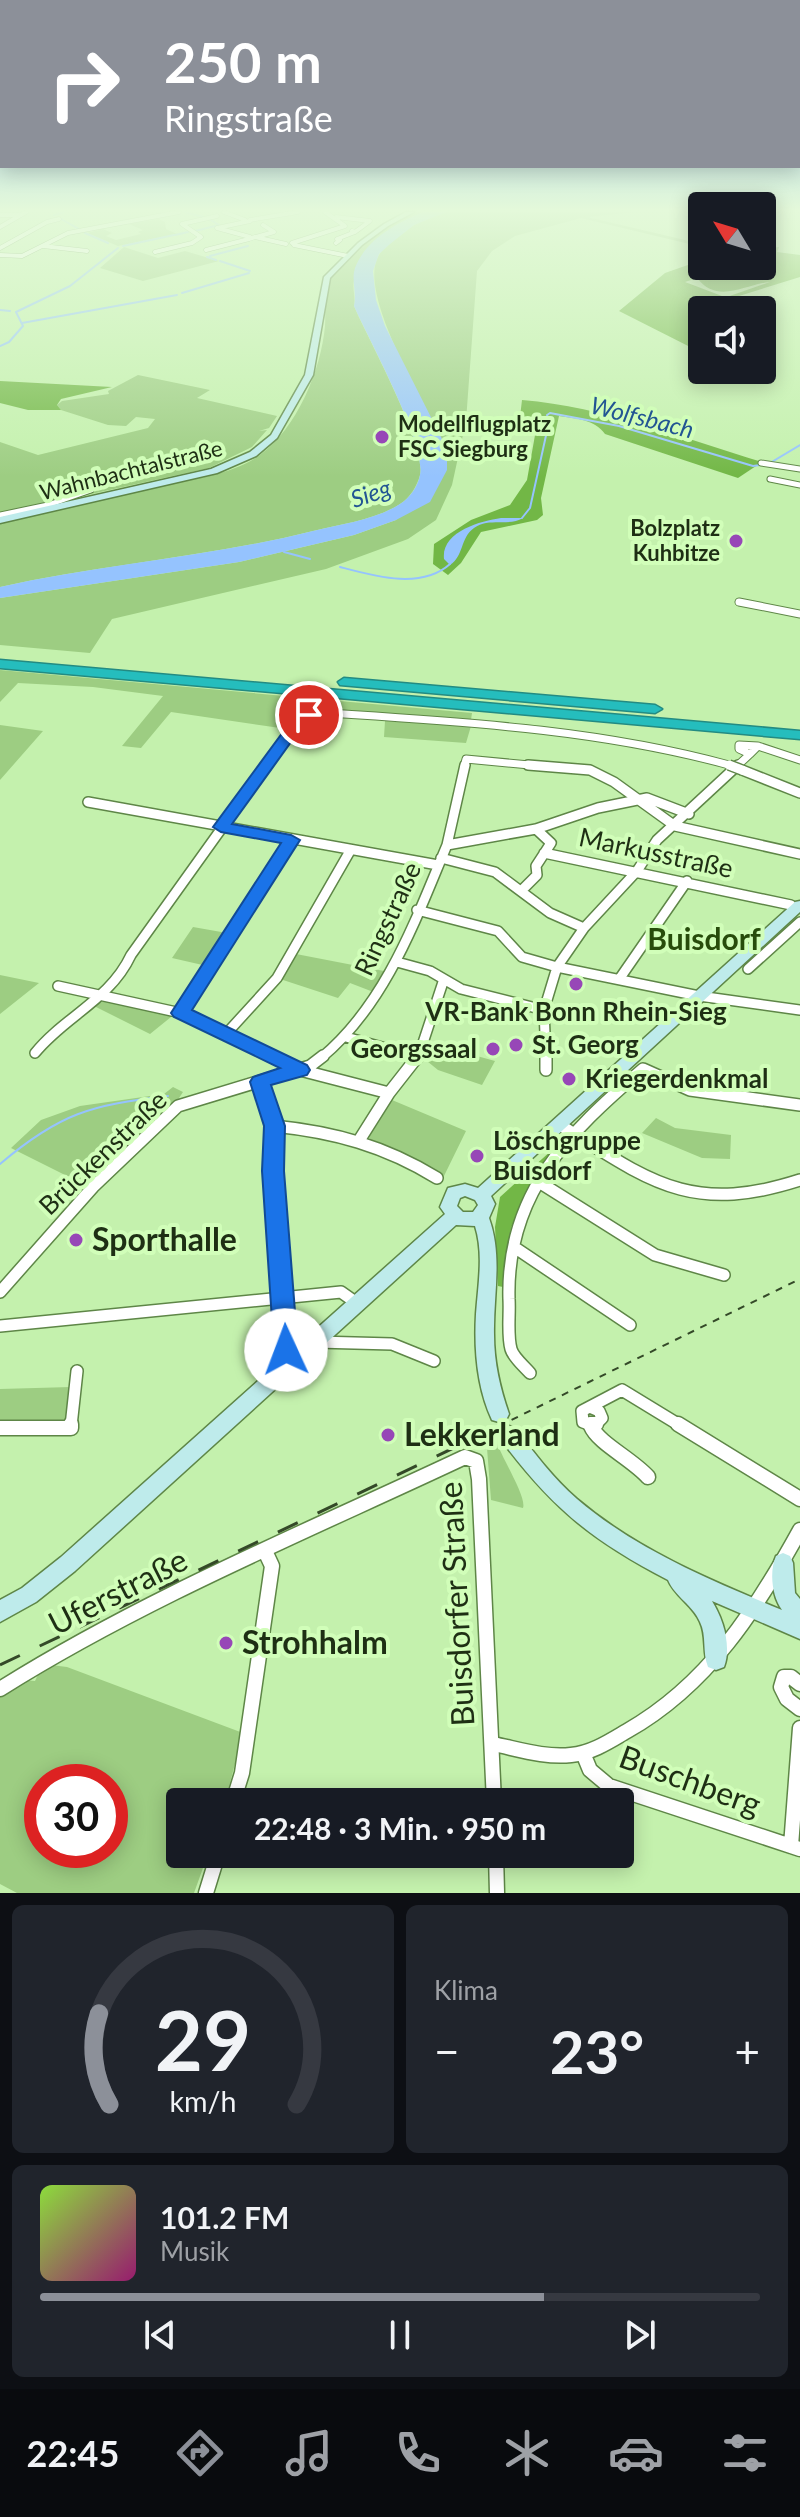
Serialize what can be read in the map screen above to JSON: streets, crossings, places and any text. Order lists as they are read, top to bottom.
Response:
{
  "streets": {
    "main road": ["Wahnbachtalstraße"],
    "street": [
      "Markusstraße",
      "Ringstraße",
      "Brückenstraße",
      "Uferstraße",
      "Buisdorfer Straße",
      "Buschberg"
    ]
  },
  "crossings": [
    ["Markusstraße", "Ringstraße"],
    ["Ringstraße", "Brückenstraße"],
    ["Uferstraße", "Buisdorfer Straße"],
    ["Buisdorfer Straße", "Buschberg"]
  ],
  "districts": ["Buisdorf"],
  "water": ["Wolfsbach", "Sieg"],
  "places": [
    "Modellflugplatz FSC Siegburg",
    "Bolzplatz Kuhbitze",
    "VR-Bank Bonn Rhein-Sieg",
    "St. Georg",
    "Georgssaal",
    "Kriegerdenkmal",
    "Löschgruppe Buisdorf",
    "Sporthalle",
    "Lekkerland",
    "Strohhalm"
  ],
  "north": "top left",
  "page": {
    "turn": ["250 m", "Ringstraße"],
    "limit": "30",
    "trip": "22:48 · 3 Min. · 950 m",
    "tile": "Klima",
    "heat": ["−", "23°", "+"],
    "song": ["101.2 FM", "Musik"],
    "tabs": "22:45",
    "gauge": ["29", "km/h"]
  }
}
